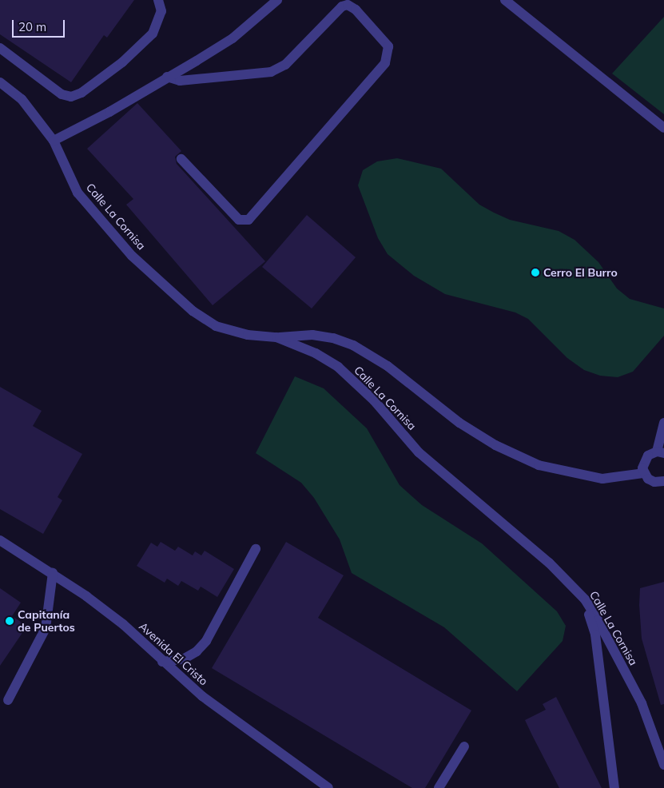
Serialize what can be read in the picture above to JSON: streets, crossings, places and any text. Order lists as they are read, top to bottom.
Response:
{
  "streets": {
    "street": ["Calle La Cornisa", "Avenida El Cristo"]
  },
  "places": ["Cerro El Burro", "Capitanía de Puertos"],
  "scale_bar": "20 m"
}
